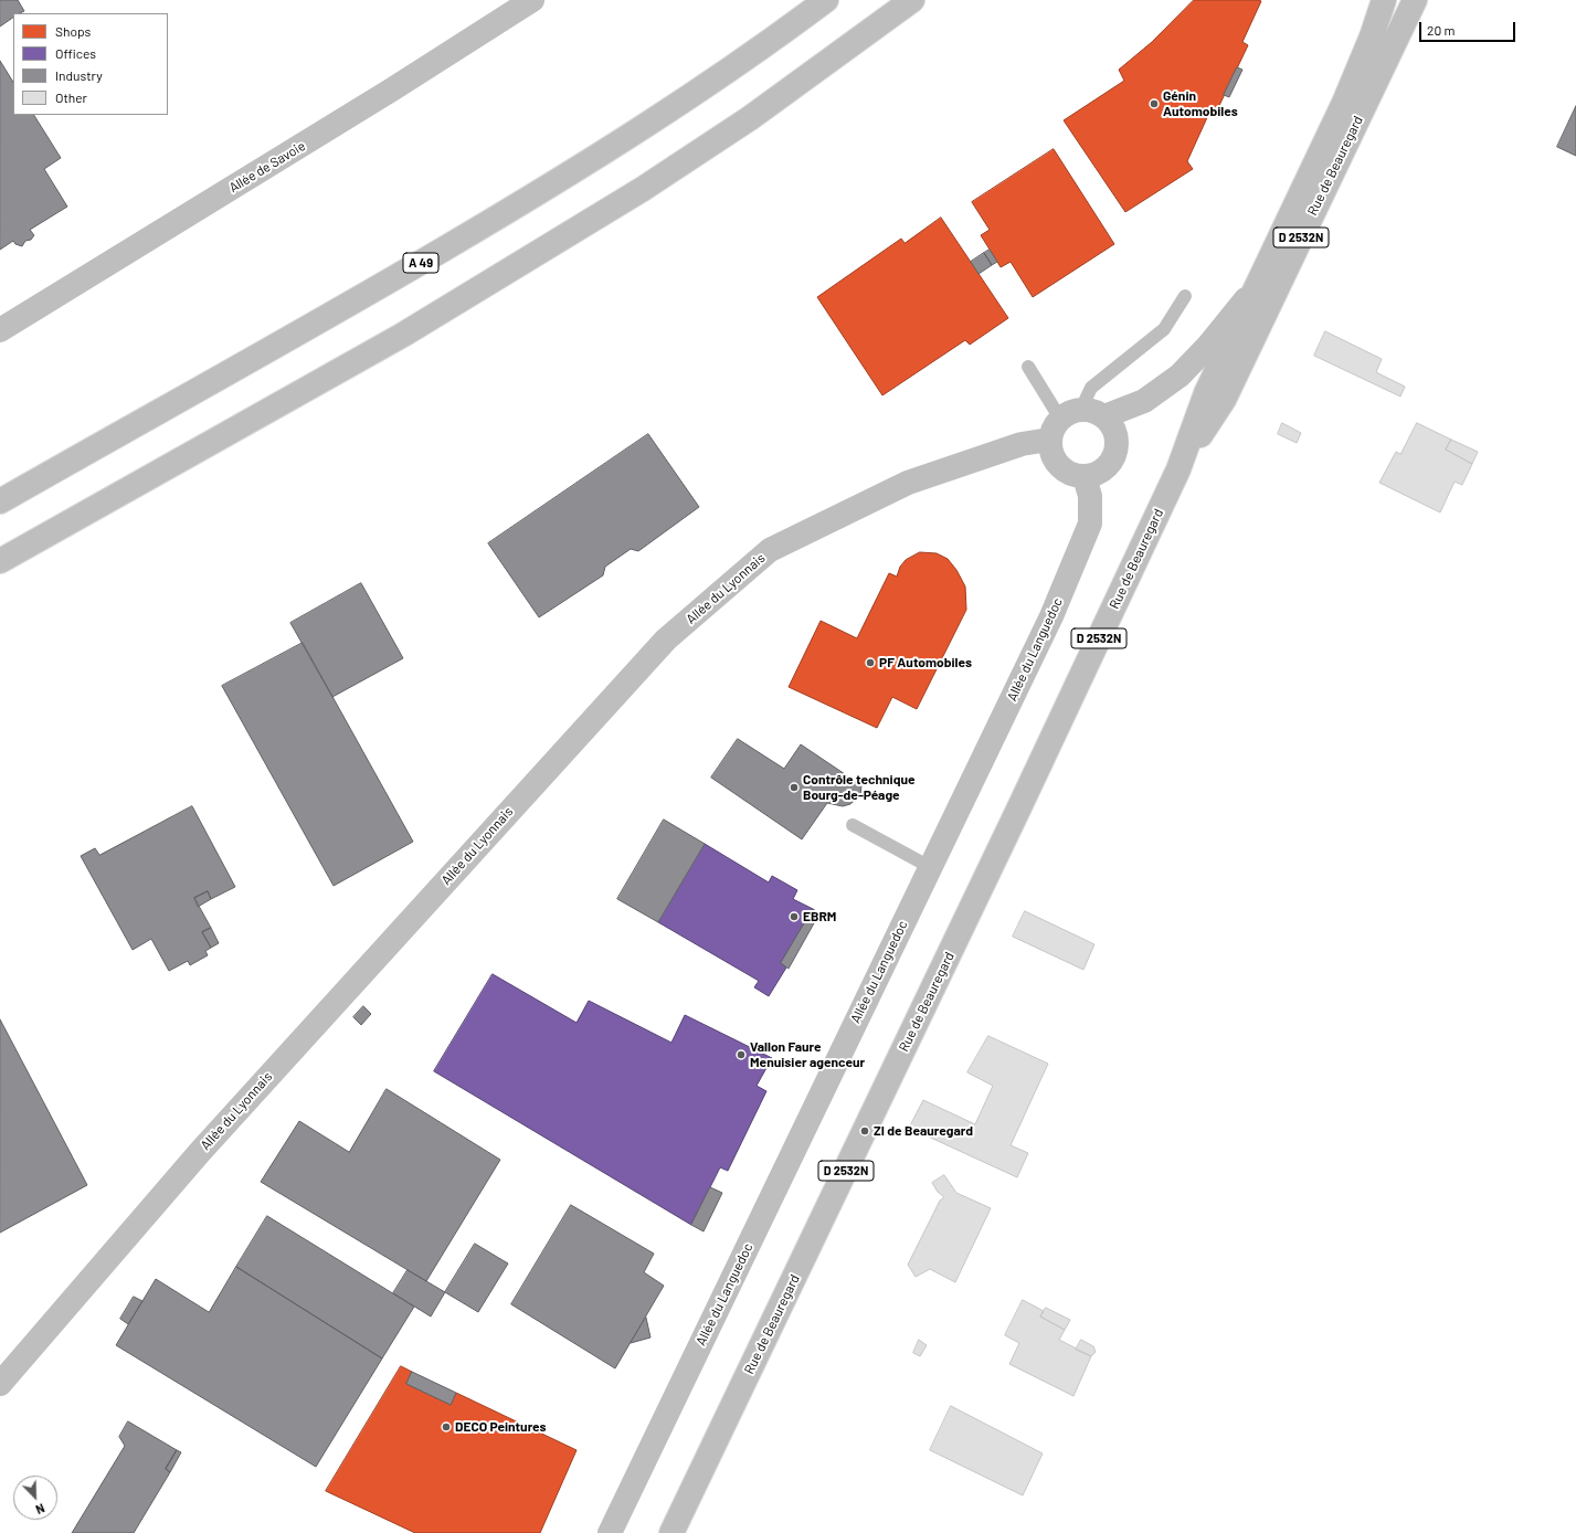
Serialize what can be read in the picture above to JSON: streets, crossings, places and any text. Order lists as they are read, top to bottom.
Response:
{
  "streets": {
    "main road": [
      "Rue de Beauregard",
      "Allée de Savoie",
      "D 2532N",
      "A 49",
      "Allée du Lyonnais",
      "Allée du Languedoc"
    ]
  },
  "crossings": [
    ["Allée du Lyonnais", "Allée du Languedoc"]
  ],
  "places": [
    "Génin Automobiles",
    "PF Automobiles",
    "Contrôle technique Bourg-de-Péage",
    "EBRM",
    "Vallon Faure Menuisier agenceur",
    "ZI de Beauregard",
    "DECO Peintures"
  ],
  "legend": [
    "Shops",
    "Offices",
    "Industry",
    "Other"
  ],
  "scale_bar": "20 m",
  "north": "bottom right"
}
